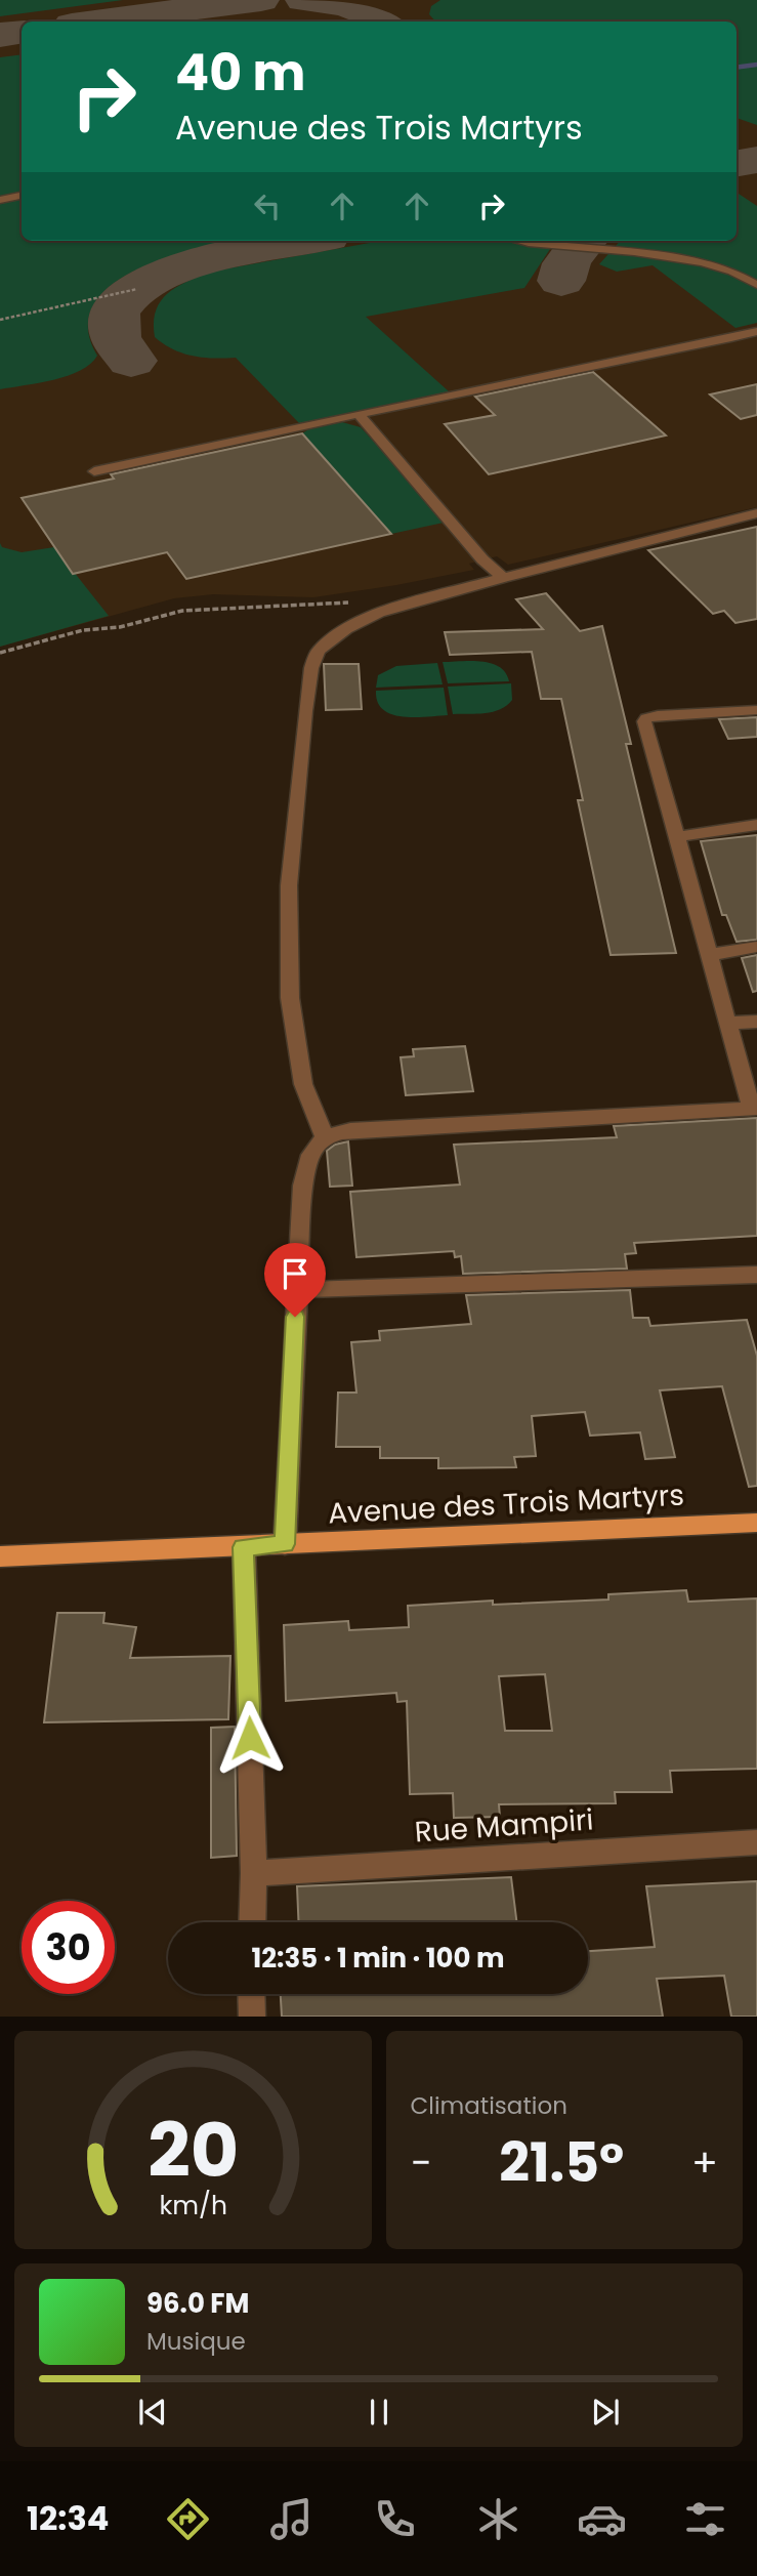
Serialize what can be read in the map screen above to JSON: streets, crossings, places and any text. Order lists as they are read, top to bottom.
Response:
{
  "streets": {
    "main road": ["Avenue des Trois Martyrs"],
    "street": ["Rue Mampiri"]
  },
  "page": {
    "turn": ["40 m", "Avenue des Trois Martyrs"],
    "limit": "30",
    "trip": "12:35 · 1 min · 100 m",
    "tile": "Climatisation",
    "heat": ["−", "21.5°", "+"],
    "song": ["96.0 FM", "Musique"],
    "tabs": "12:34",
    "gauge": ["20", "km/h"]
  }
}
